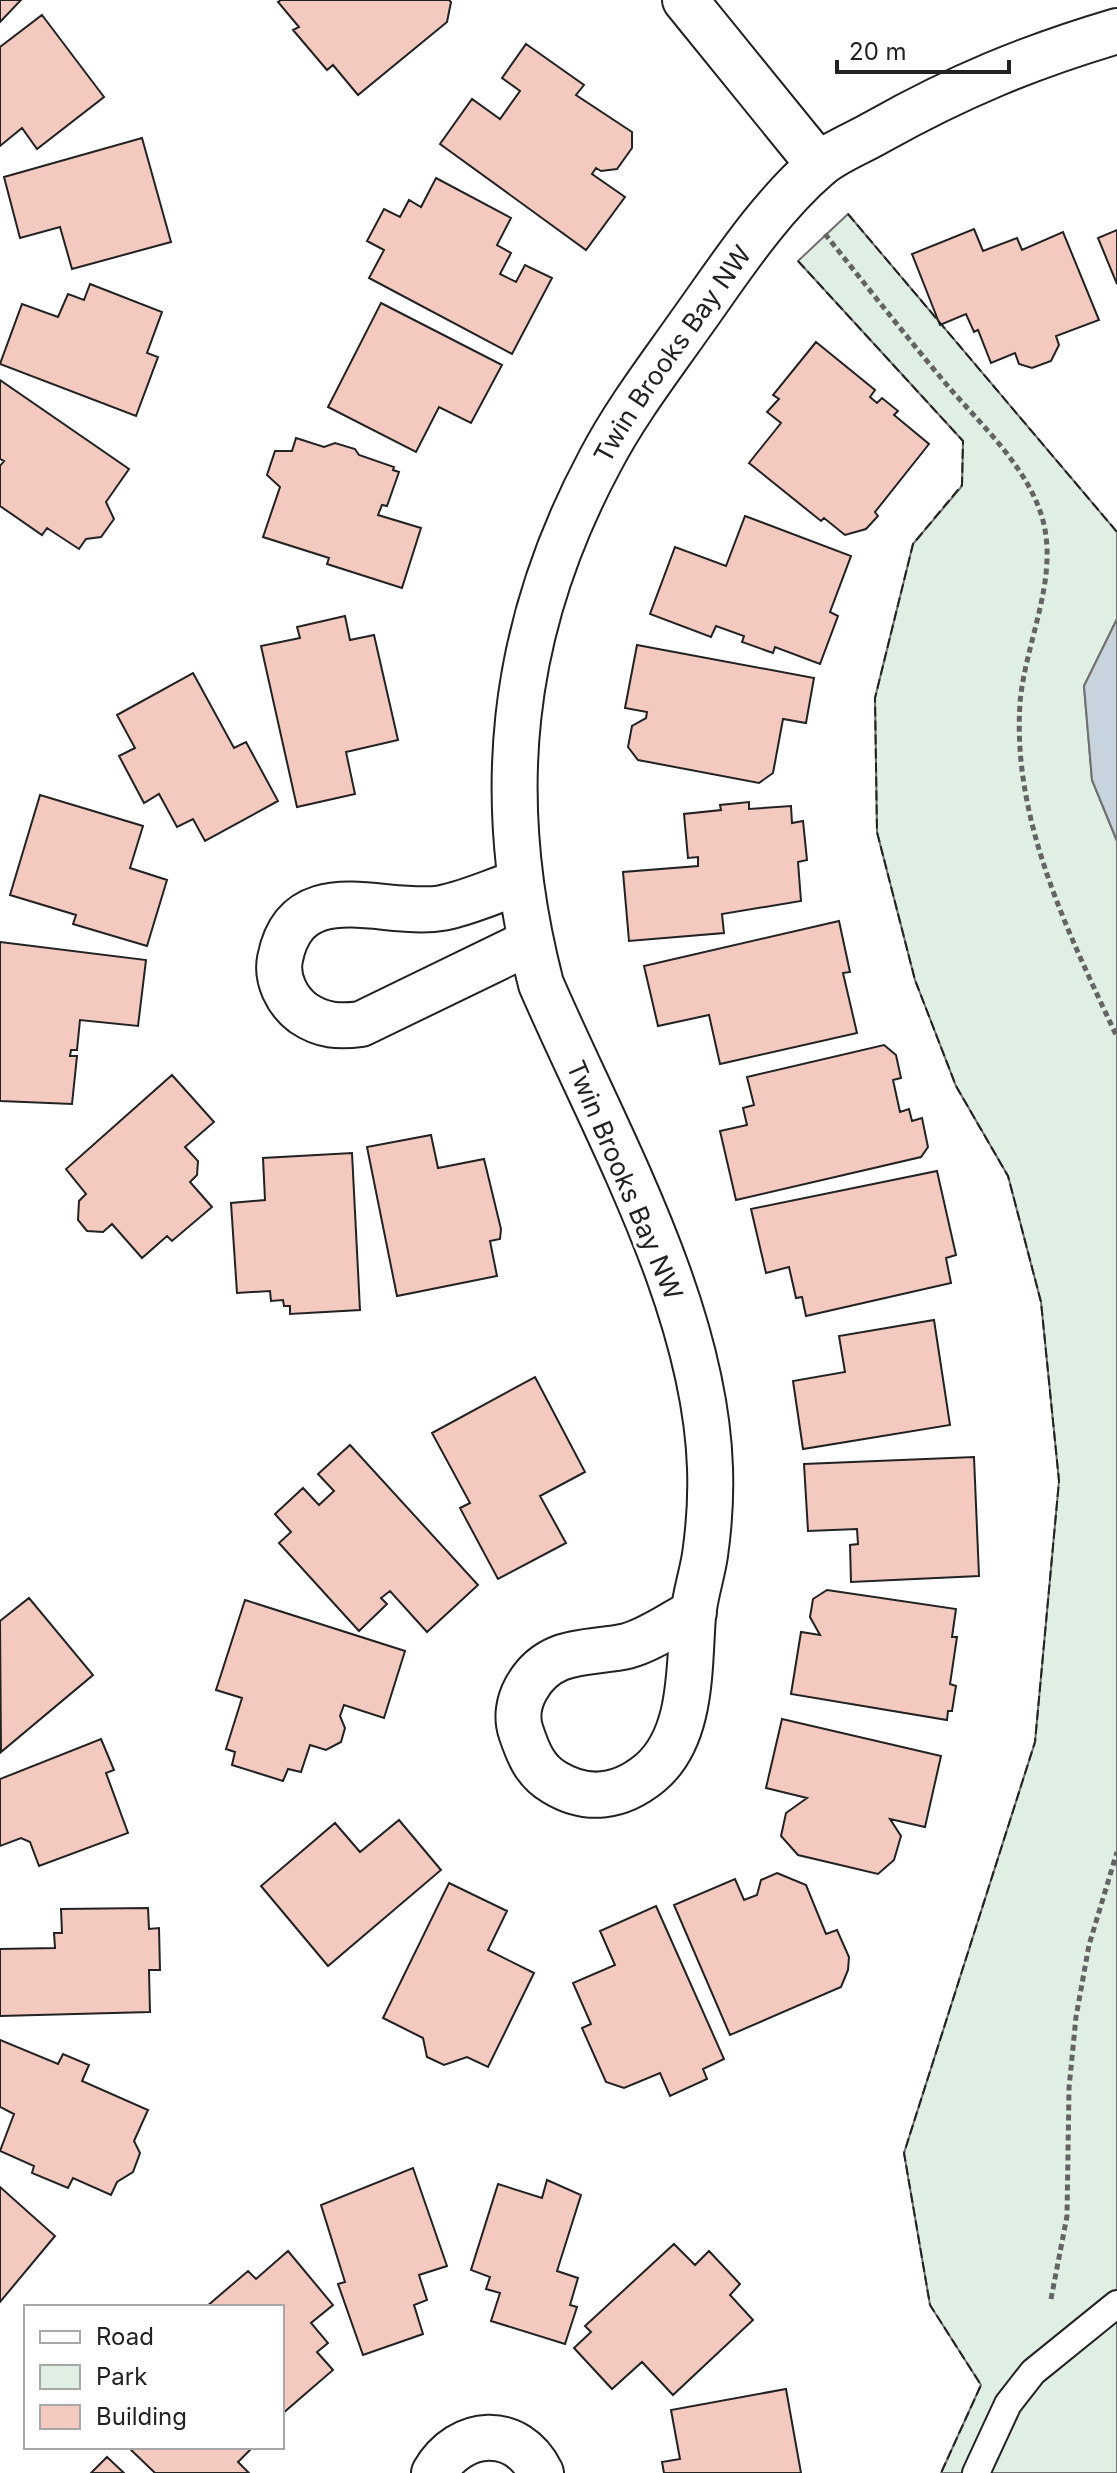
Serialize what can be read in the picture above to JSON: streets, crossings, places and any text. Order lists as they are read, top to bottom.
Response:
{
  "streets": {
    "street": ["Twin Brooks Bay NW"]
  },
  "legend": ["Road", "Park", "Building"],
  "scale_bar": "20 m"
}
